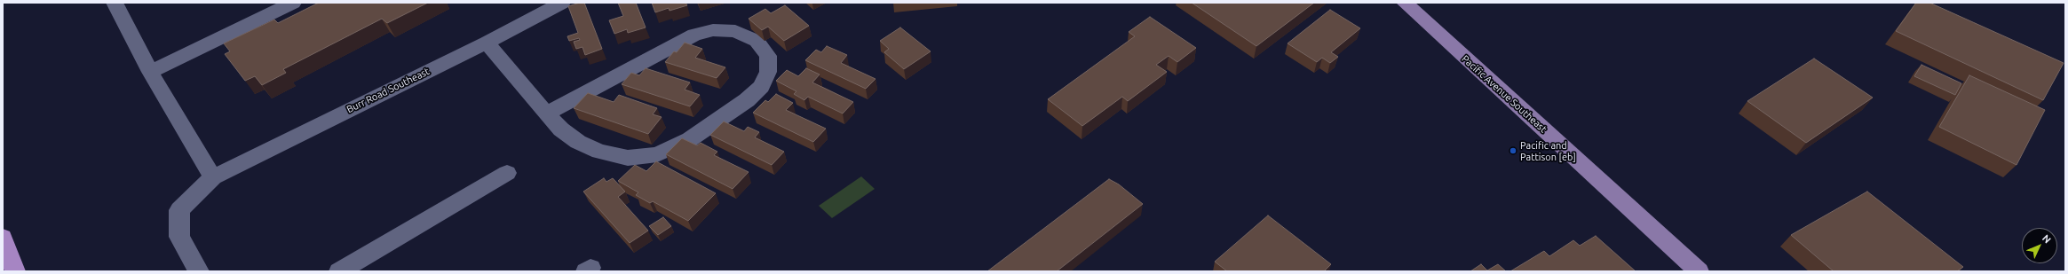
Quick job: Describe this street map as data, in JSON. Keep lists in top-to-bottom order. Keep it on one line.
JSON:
{"streets":{"main road":["Pacific Avenue Southeast"],"street":["Burr Road Southeast"]},"places":["Pacific and Pattison [eb]"],"north":"top right"}
